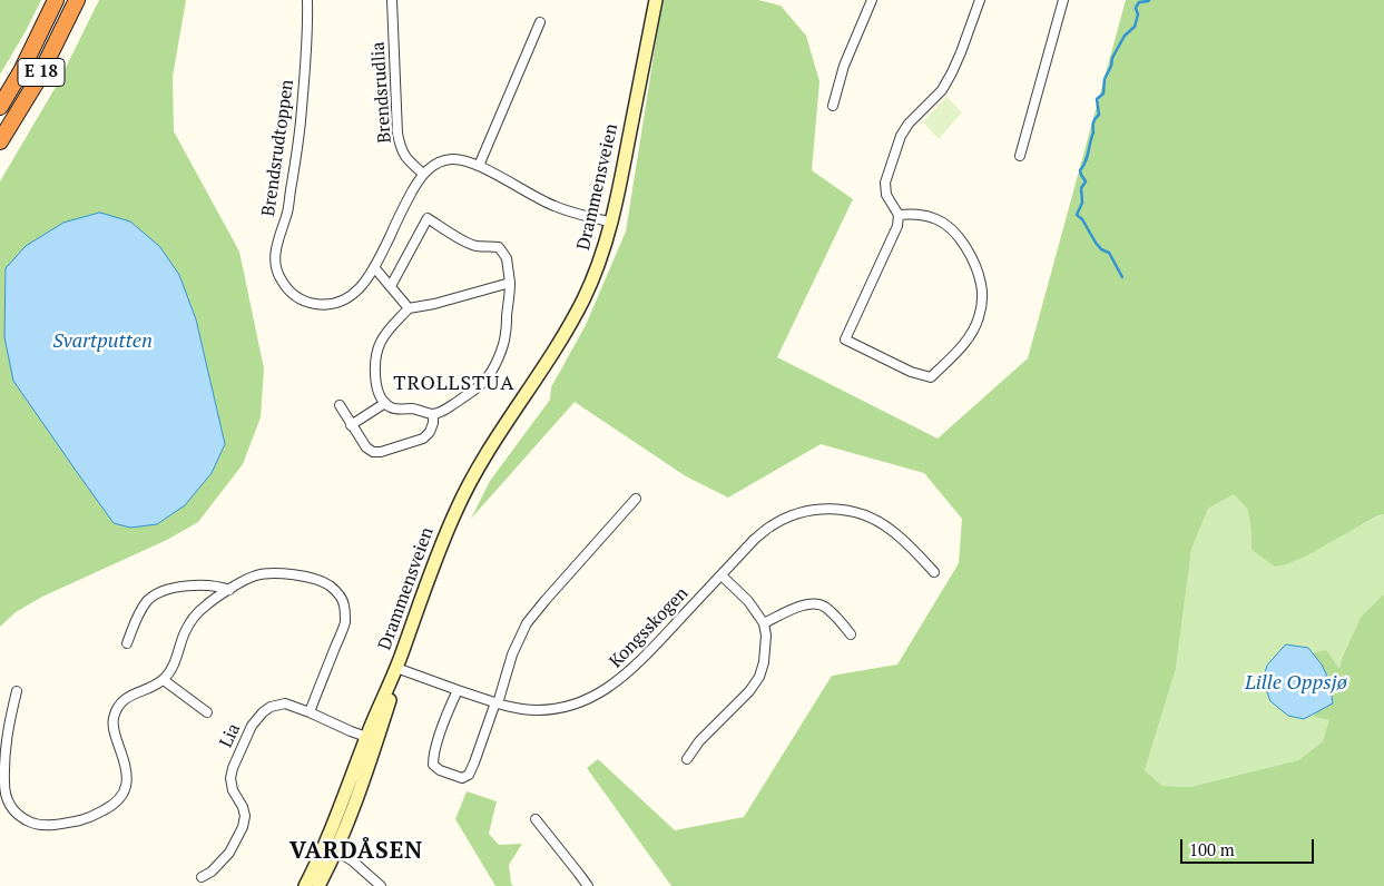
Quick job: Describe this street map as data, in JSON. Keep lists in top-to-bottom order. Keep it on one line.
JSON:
{"streets":{"highway":["E 18"],"main road":["Drammensveien"],"street":["Brendsrudlia","Brendsrudtoppen","Kongsskogen","Lia"]},"crossings":[["Brendsrudlia","Brendsrudtoppen"],["Brendsrudtoppen","Drammensveien"],["Drammensveien","Kongsskogen"],["Drammensveien","Lia"]],"districts":["TROLLSTUA","VARDÅSEN"],"water":["Svartputten","Lille Oppsjø"],"scale_bar":"100 m"}
